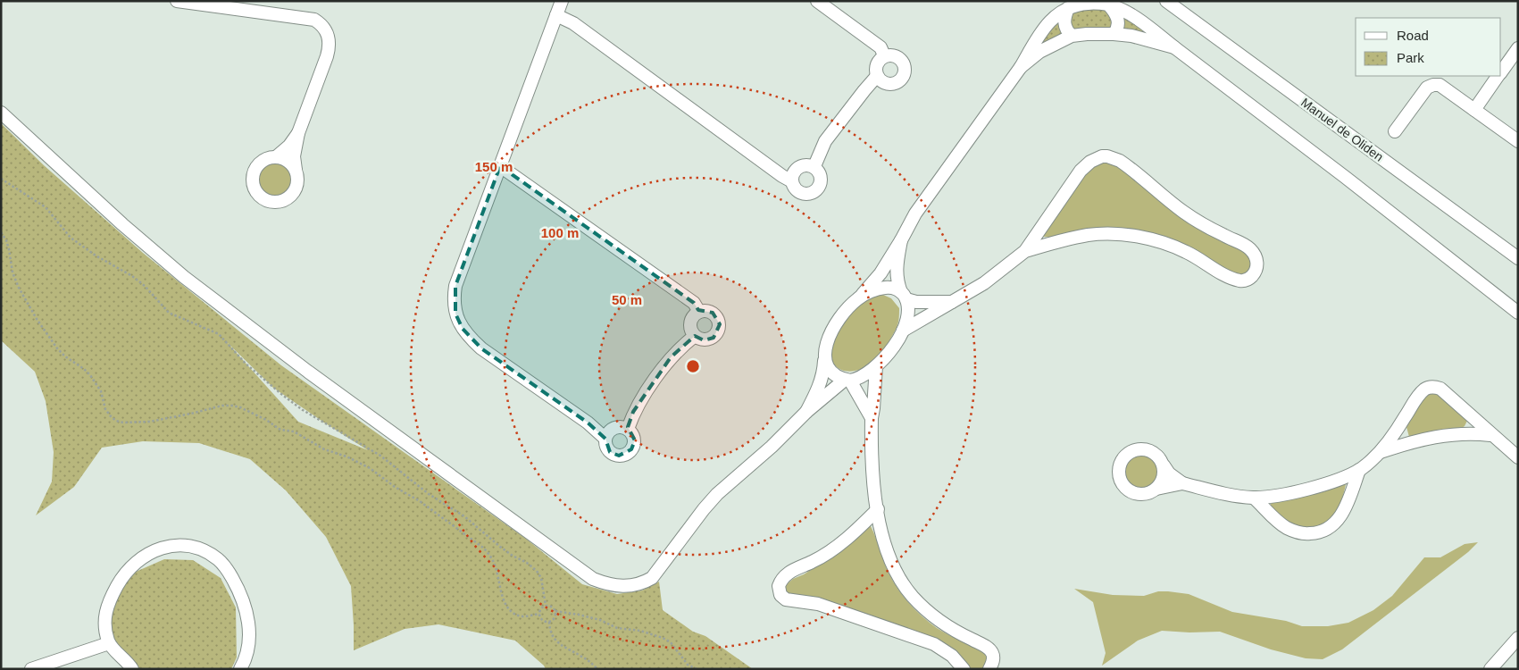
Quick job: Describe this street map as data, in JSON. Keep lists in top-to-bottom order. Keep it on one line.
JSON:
{"streets":{"street":["Manuel de Oliden"]},"legend":["Road","Park"],"rings":["150 m","100 m","50 m"]}
